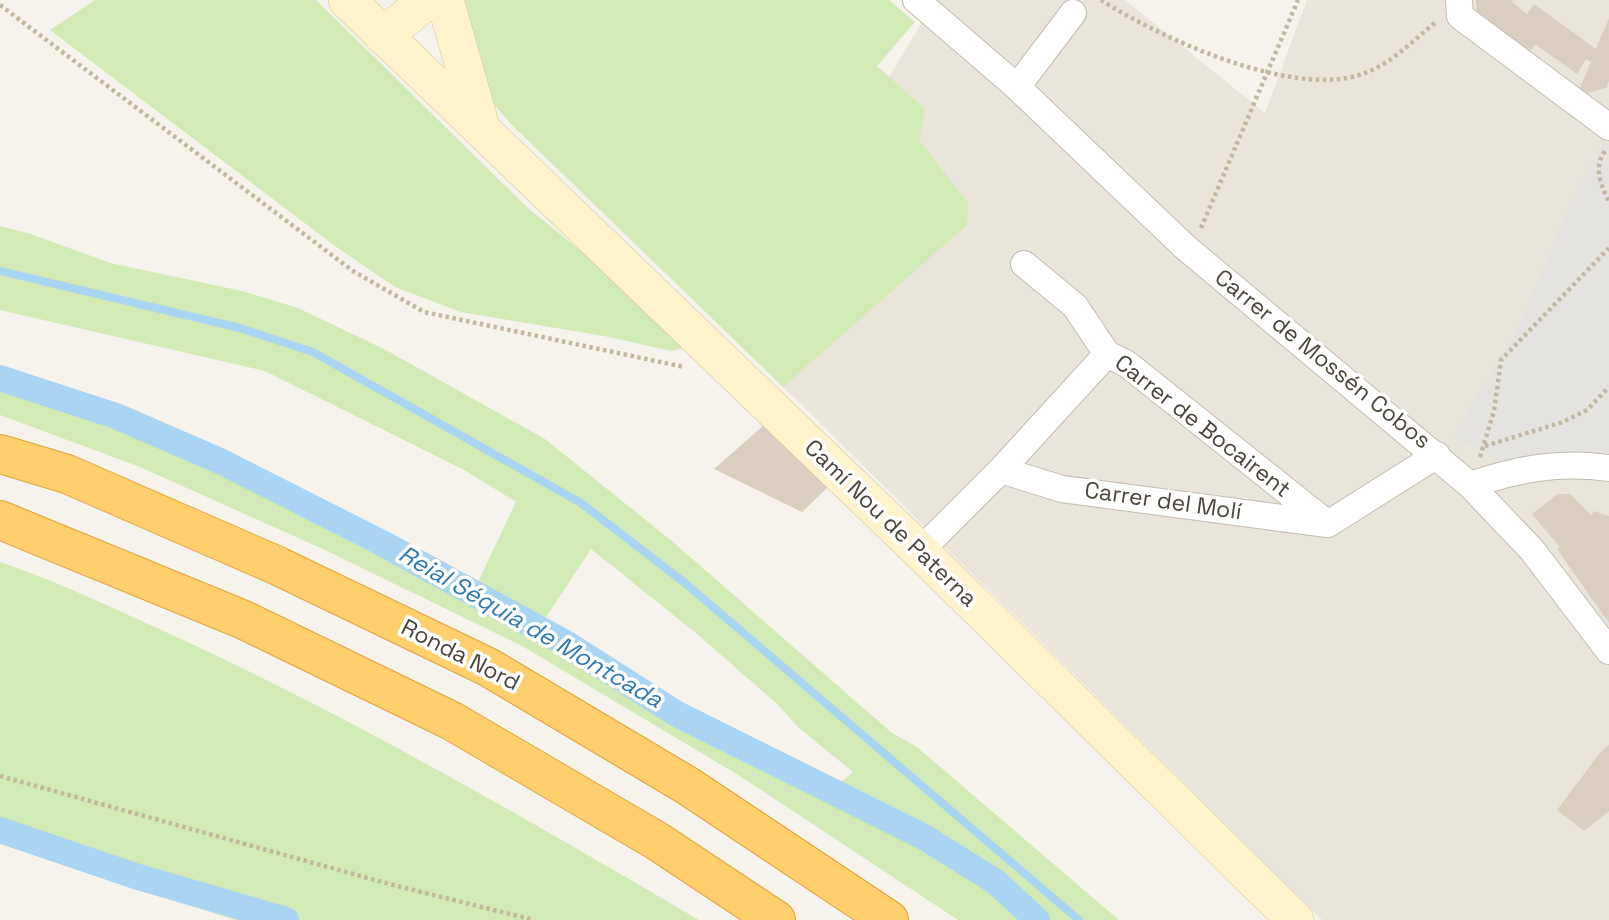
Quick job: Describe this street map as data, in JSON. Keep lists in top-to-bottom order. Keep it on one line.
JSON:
{"streets":{"highway":["Ronda Nord"],"street":["Carrer de Mossén Cobos","Carrer de Bocairent","Carrer del Molí","Camí Nou de Paterna"]},"crossings":[["Carrer de Bocairent","Carrer del Molí"]],"water":["Reial Séquia de Montcada"]}
